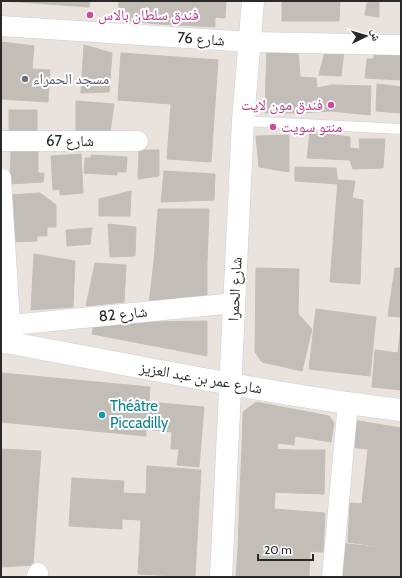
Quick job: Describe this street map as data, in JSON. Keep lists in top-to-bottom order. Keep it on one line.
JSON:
{"streets":{"main road":["شارع الحمرا","شارع عمر بن عبد العزيز"],"street":["شارع 76","شارع 67","شارع 82"]},"crossings":[["شارع 76","شارع الحمرا"],["شارع الحمرا","شارع 82"],["شارع الحمرا","شارع عمر بن عبد العزيز"],["شارع 82","شارع عمر بن عبد العزيز"]],"places":["فندق سلطان بالاس","مسجد الحمراء","فندق مون لايت","منتو سويت","Théâtre Piccadilly"],"scale_bar":"20 m","north":"right"}
